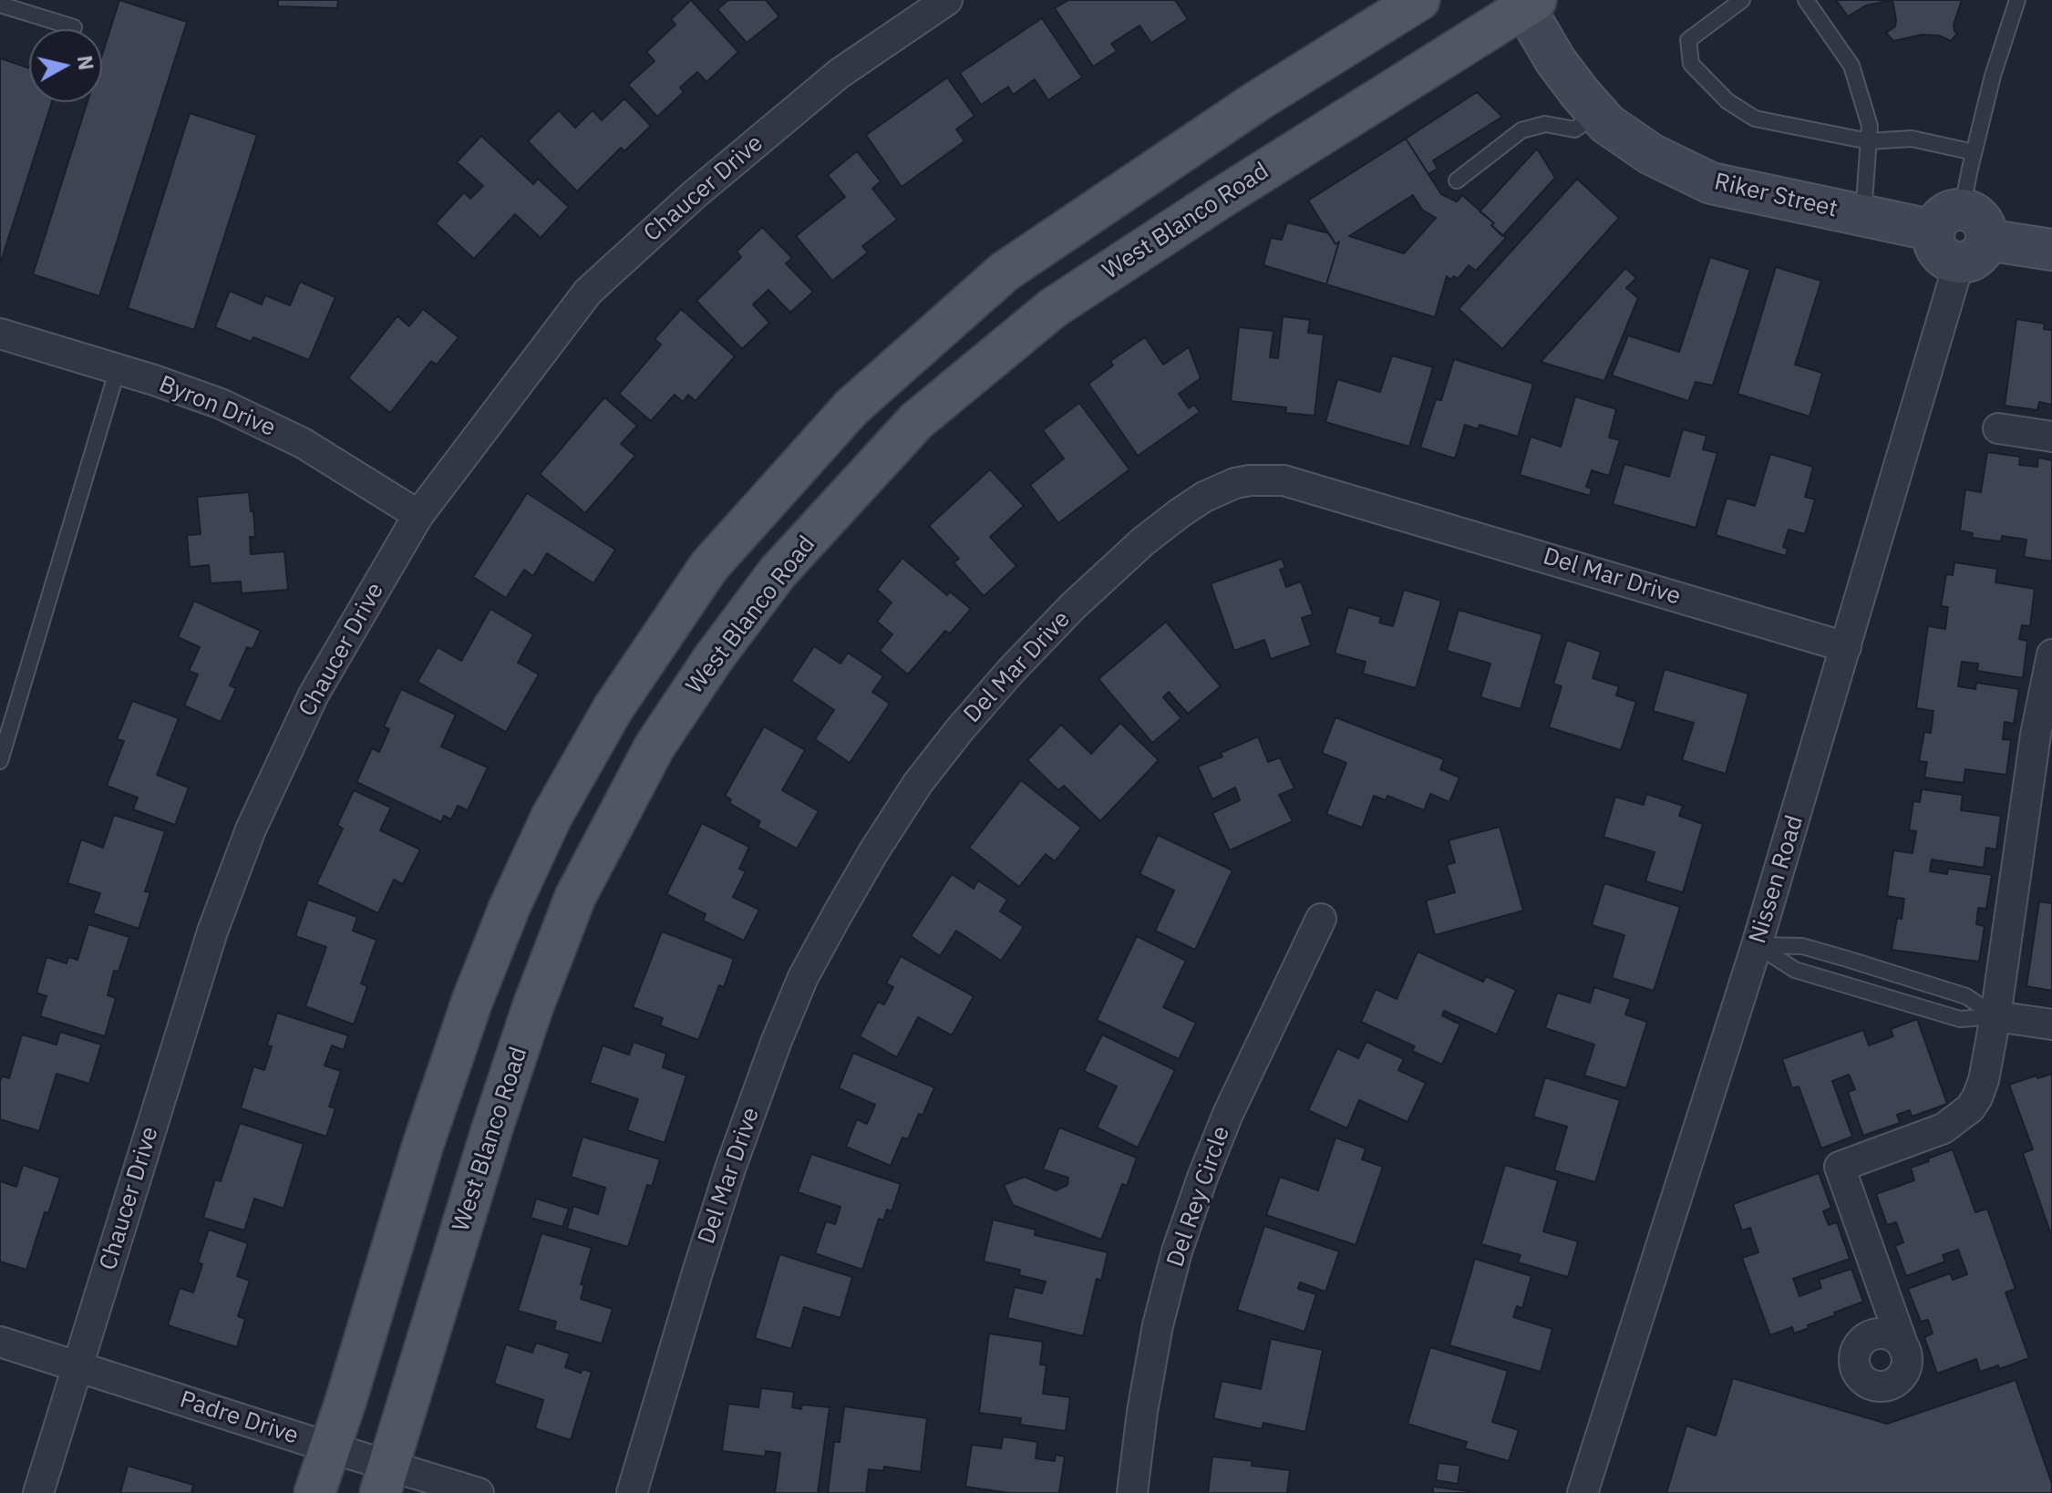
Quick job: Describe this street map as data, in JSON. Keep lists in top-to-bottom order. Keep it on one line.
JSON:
{"streets":{"main road":["West Blanco Road"],"street":["Chaucer Drive","Riker Street","Byron Drive","Del Mar Drive","Nissen Road","Del Rey Circle","Padre Drive"]},"crossings":[["Chaucer Drive","Byron Drive"],["Chaucer Drive","Padre Drive"],["Riker Street","West Blanco Road"],["West Blanco Road","Padre Drive"],["Del Mar Drive","Nissen Road"]],"north":"right"}
